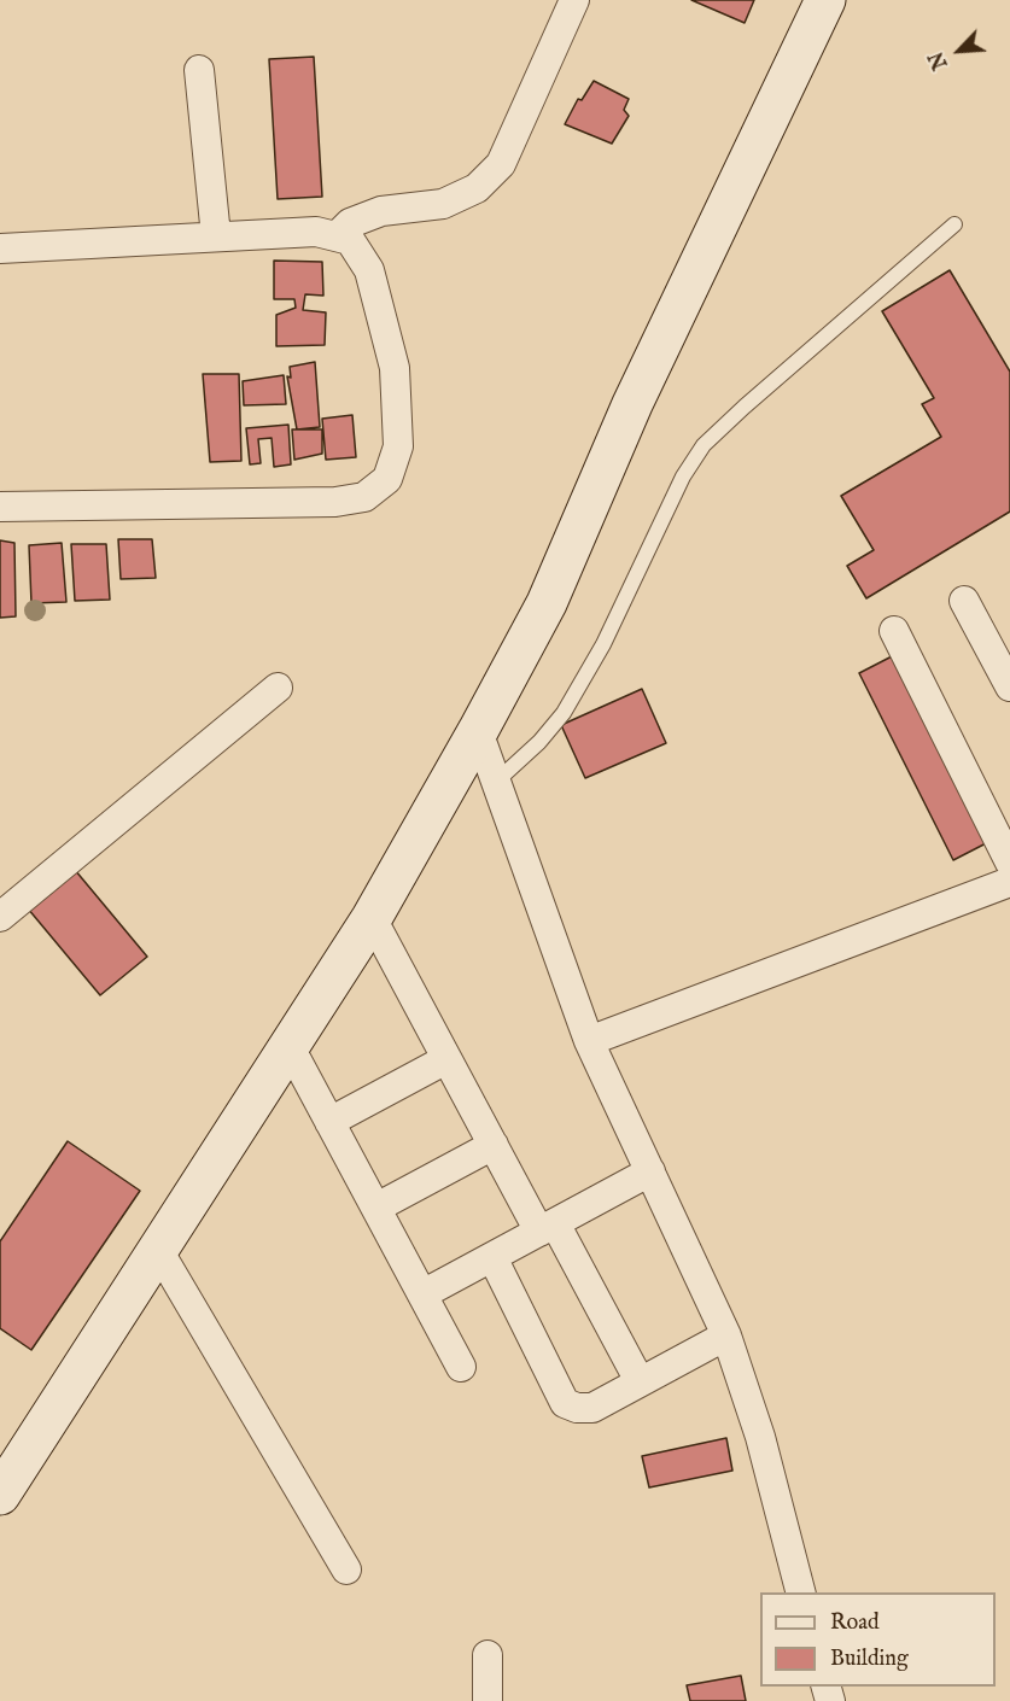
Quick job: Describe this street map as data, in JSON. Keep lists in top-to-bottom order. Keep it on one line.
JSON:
{"legend":["Road","Building"],"north":"bottom left"}
